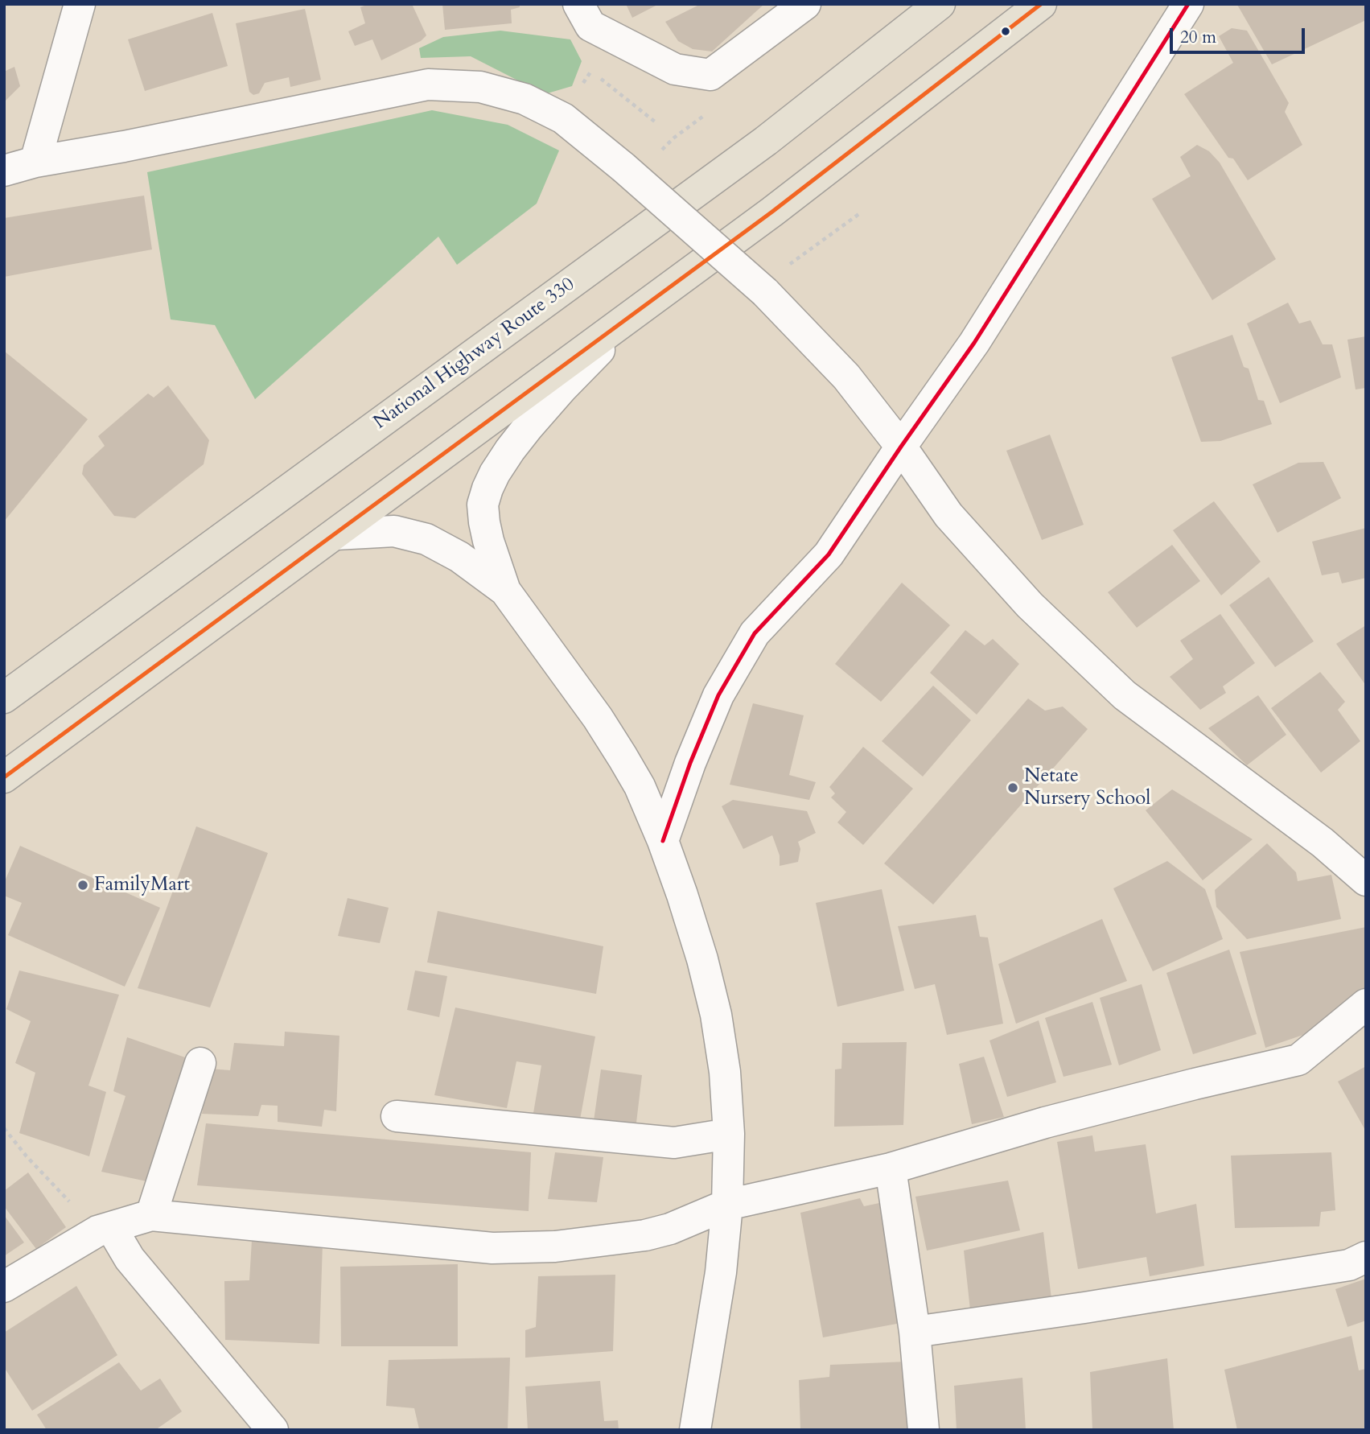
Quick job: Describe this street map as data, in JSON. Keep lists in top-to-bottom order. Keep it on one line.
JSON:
{"streets":{"highway":["National Highway Route 330"]},"places":["Netate Nursery School","FamilyMart"],"scale_bar":"20 m"}
